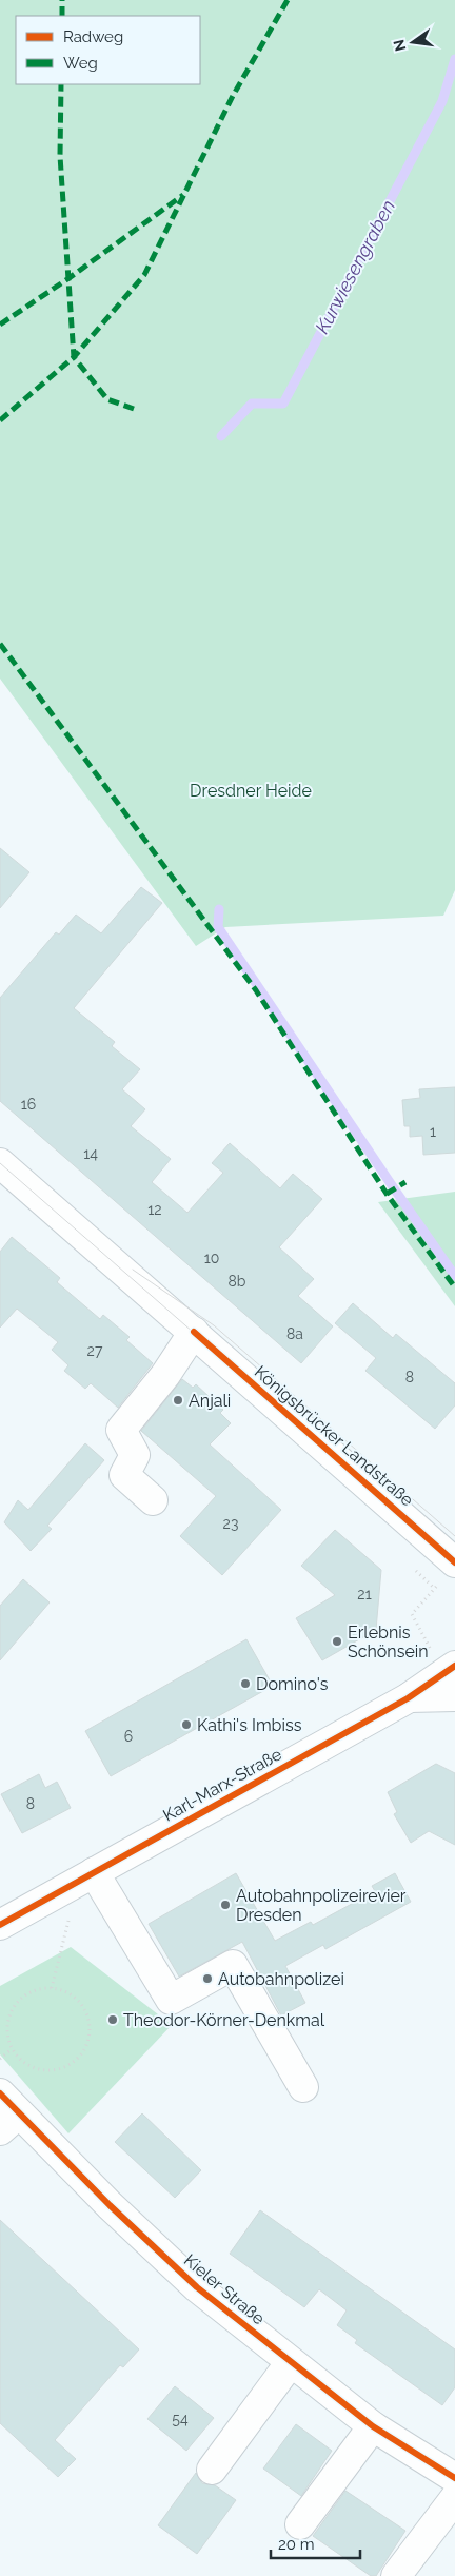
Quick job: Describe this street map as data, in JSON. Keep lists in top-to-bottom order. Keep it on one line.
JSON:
{"streets":{"main road":["Königsbrücker Landstraße","Karl-Marx-Straße","Kieler Straße"]},"water":["Kurwiesengraben"],"parks":["Dresdner Heide"],"places":["Anjali","Erlebnis Schönsein","Domino's","Kathi's Imbiss","Autobahnpolizeirevier Dresden","Autobahnpolizei","Theodor-Körner-Denkmal"],"house_numbers":["16","1","14","12","10","8b","8a","27","8","23","21","6","8","54"],"legend":["Radweg","Weg"],"scale_bar":"20 m","north":"left"}
